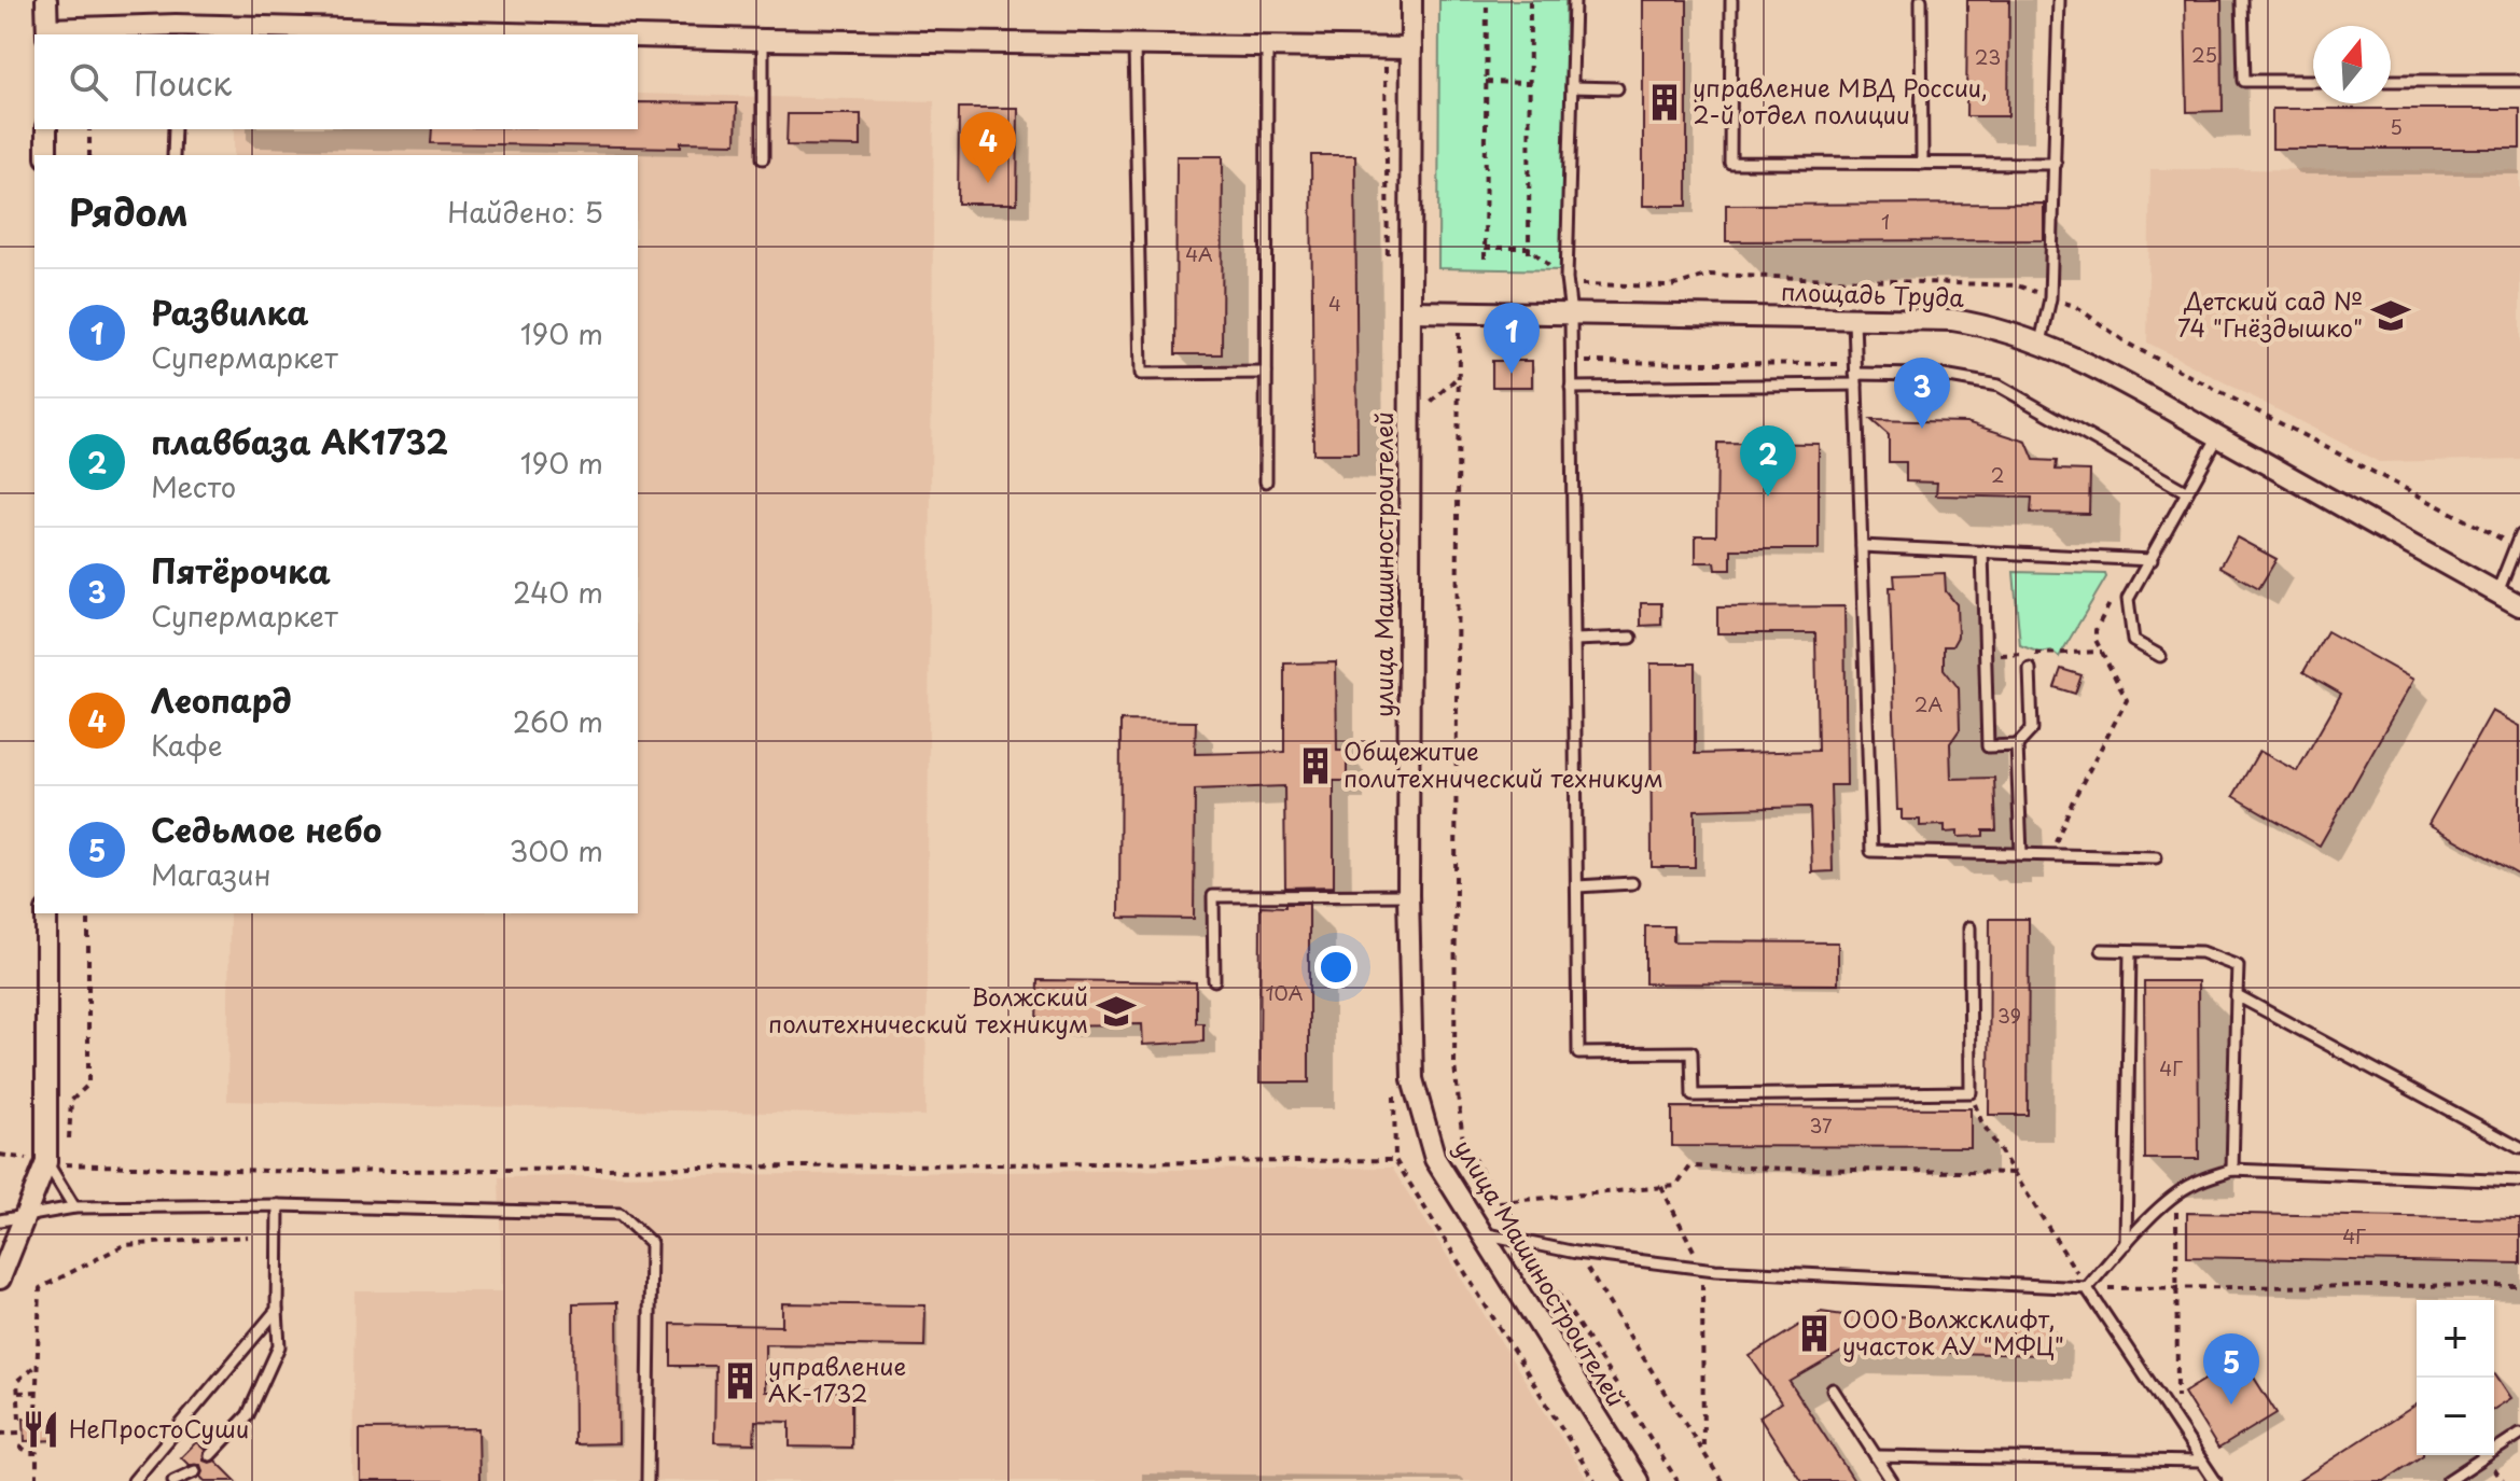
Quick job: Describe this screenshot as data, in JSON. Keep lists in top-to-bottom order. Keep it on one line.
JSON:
{"streets":{"street":["площадь Труда","улица Машиностроителей"]},"crossings":[["площадь Труда","улица Машиностроителей"]],"places":{"building":["управление МВД России, 2-й отдел полиции","Общежитие политехнический техникум","ООО Волжсклифт, участок АУ \"МФЦ\"","управление AK-1732"],"school or university":["Детский сад № 74 \"Гнёздышко\"","Волжский политехнический техникум"],"restaurant":["НеПростоСуши"]},"house_numbers":["25","23","5","1","4А","4","2","2А","10А","39","4Г","37","4Г"],"north":"top","page":{"search":"Поиск","pins":["4","1","3","2","5"],"heading":["Рядом","Найдено: 5"],"list":[{"mark":"1","name":"Развилка","note":"Супермаркет","value":"190 m"},{"mark":"2","name":"плавбаза АК1732","note":"Место","value":"190 m"},{"mark":"3","name":"Пятёрочка","note":"Супермаркет","value":"240 m"},{"mark":"4","name":"Леопард","note":"Кафе","value":"260 m"},{"mark":"5","name":"Седьмое небо","note":"Магазин","value":"300 m"}],"map_buttons":["+","−"]}}
